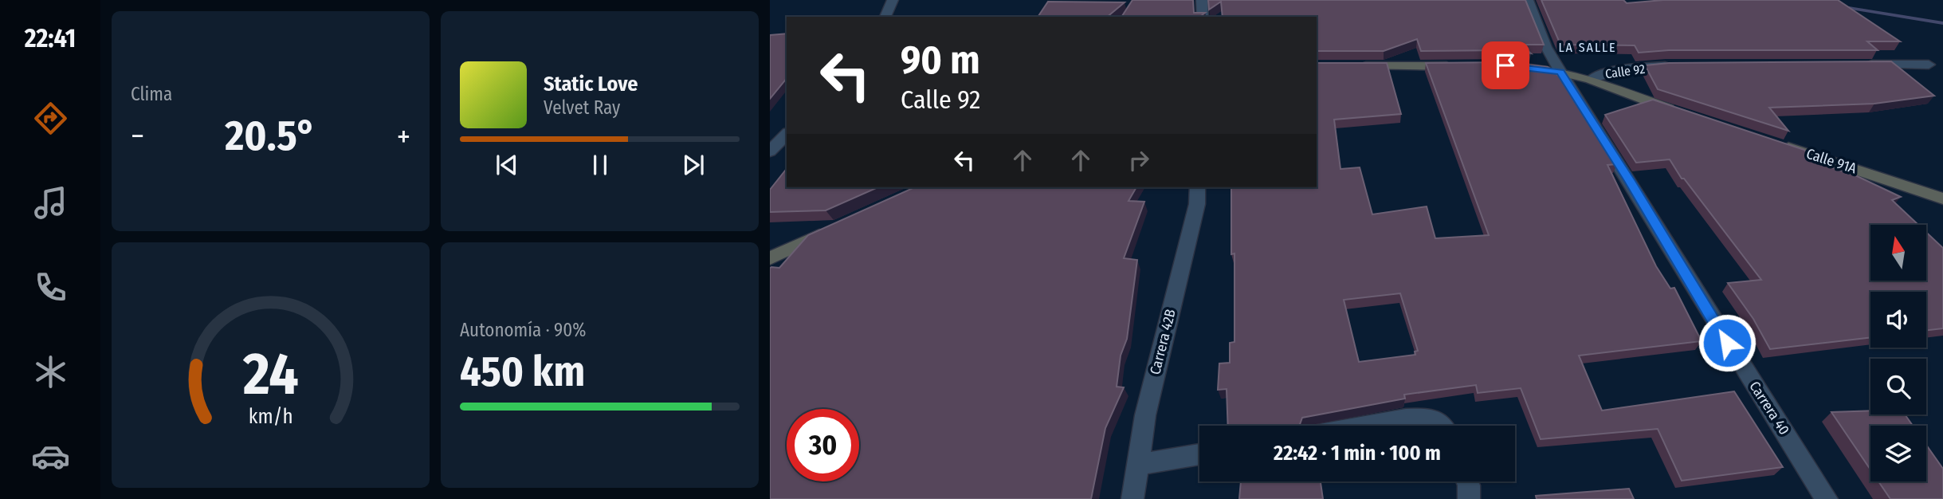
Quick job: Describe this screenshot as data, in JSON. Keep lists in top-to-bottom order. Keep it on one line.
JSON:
{"streets":{"street":["Calle 92","Calle 91A","Carrera 42B","Carrera 40"]},"districts":["LA SALLE"],"north":"top","page":{"tabs":"22:41","tile":["Clima",["Autonomía · 90%","450 km"]],"turn":["90 m","Calle 92"],"song":["Static Love","Velvet Ray"],"heat":["−","20.5°","+"],"limit":"30","trip":"22:42 · 1 min · 100 m","gauge":["24","km/h"]}}
